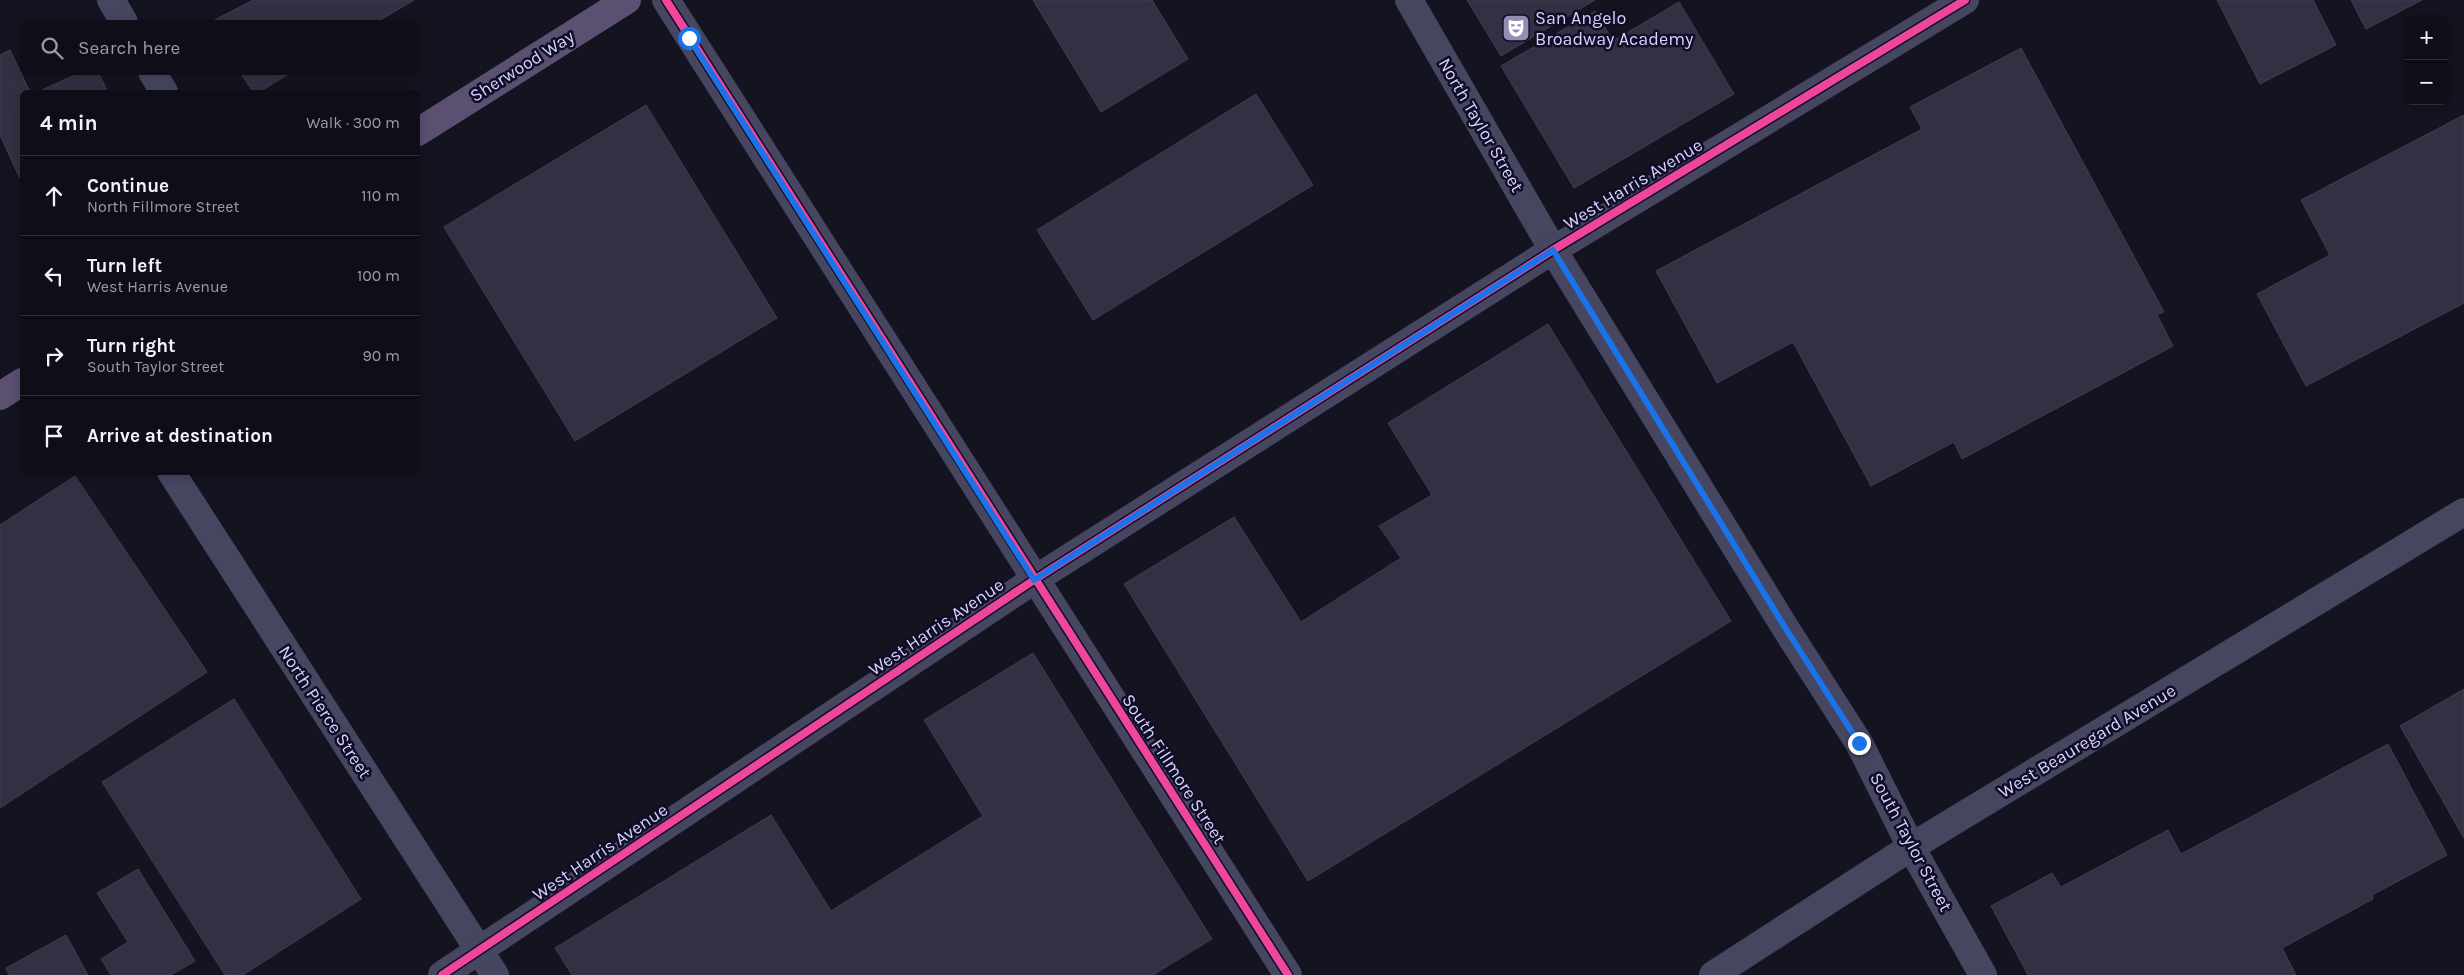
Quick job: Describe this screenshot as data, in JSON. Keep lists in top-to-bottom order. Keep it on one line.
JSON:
{"streets":{"main road":["Sherwood Way"],"street":["North Taylor Street","West Harris Avenue","North Pierce Street","West Beauregard Avenue","South Fillmore Street","South Taylor Street"]},"crossings":[["North Taylor Street","West Harris Avenue"],["North Taylor Street","South Taylor Street"],["West Harris Avenue","North Pierce Street"],["West Harris Avenue","South Fillmore Street"],["West Harris Avenue","South Taylor Street"],["West Beauregard Avenue","South Taylor Street"]],"places":{"theatre":["San Angelo Broadway Academy"]},"page":{"map_buttons":["+","−"],"search":"Search here","heading":["4 min","Walk · 300 m"],"list":[["Continue","North Fillmore Street","110 m"],["Turn left","West Harris Avenue","100 m"],["Turn right","South Taylor Street","90 m"],"Arrive at destination"]}}
